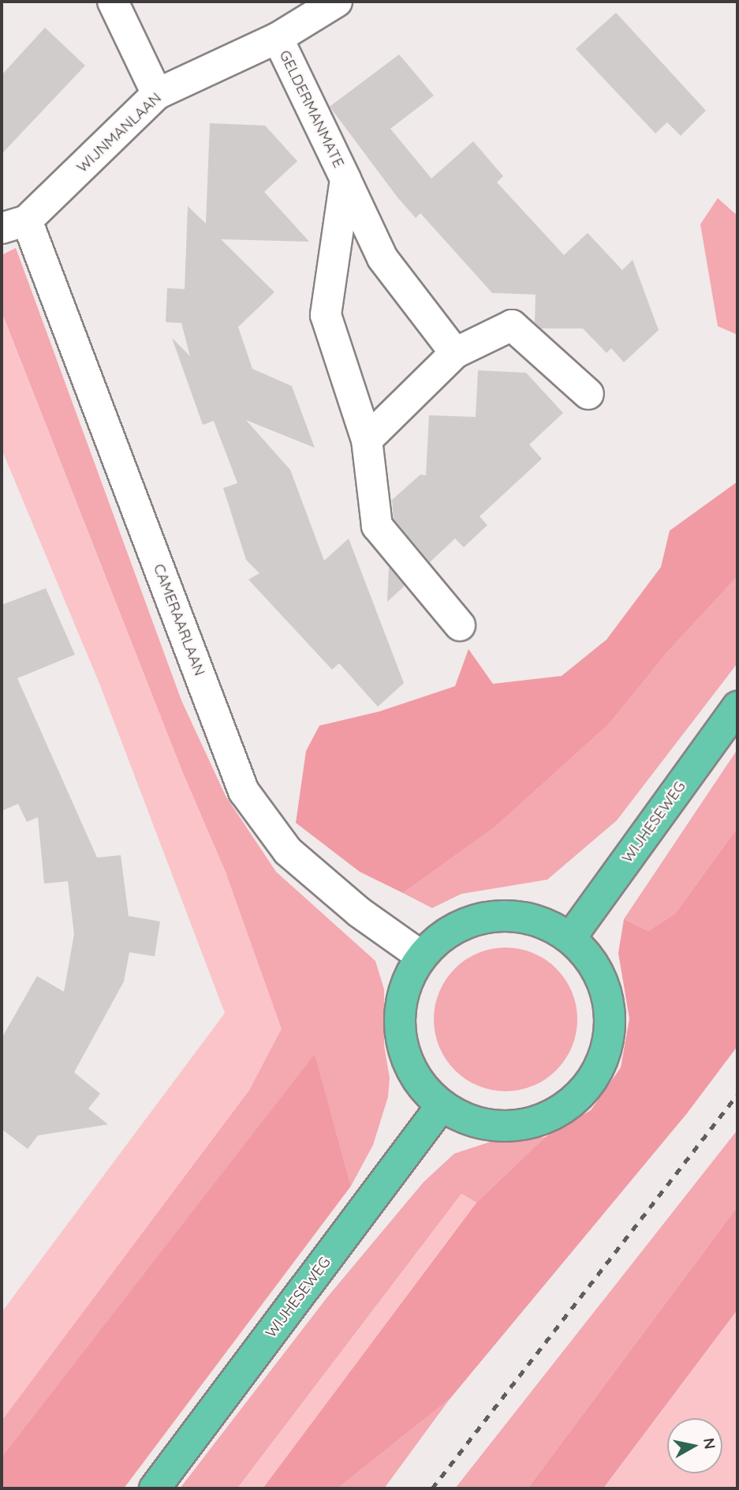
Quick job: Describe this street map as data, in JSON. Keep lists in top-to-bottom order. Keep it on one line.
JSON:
{"streets":{"main road":["WIJHESEWEG"],"street":["GELDERMANMATE","WIJNMANLAAN","CAMERAARLAAN"]},"crossings":[["GELDERMANMATE","WIJNMANLAAN"],["WIJNMANLAAN","CAMERAARLAAN"]],"north":"right"}
